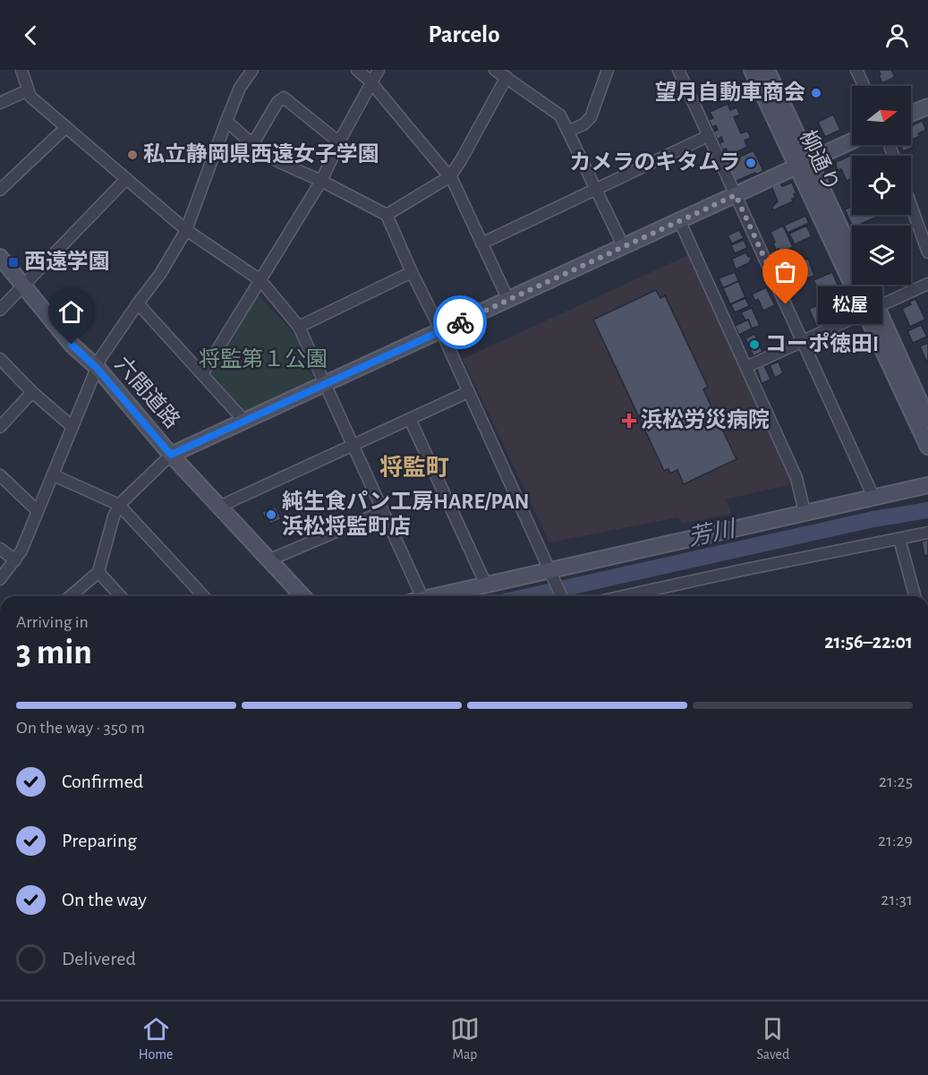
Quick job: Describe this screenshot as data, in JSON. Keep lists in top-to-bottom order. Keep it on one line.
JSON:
{"streets":{"street":["柳通り","六間道路"]},"districts":["将監町"],"water":["芳川"],"parks":["将監第１公園"],"places":{"other":["望月自動車商会","私立静岡県西遠女子学園","カメラのキタムラ","松屋","コーポ徳田I","純生食パン工房HARE/PAN 浜松将監町店"],"transit":["西遠学園"],"health":["浜松労災病院"]},"north":"right","page":{"header":"Parcelo","bubble":"松屋","heading":["3 min","Arriving in","21:56–22:01"],"bar":"On the way · 350 m","list":[["Confirmed","21:25"],["Preparing","21:29"],["On the way","21:31"],"Delivered"],"tabs":["Home","Map","Saved"]}}
